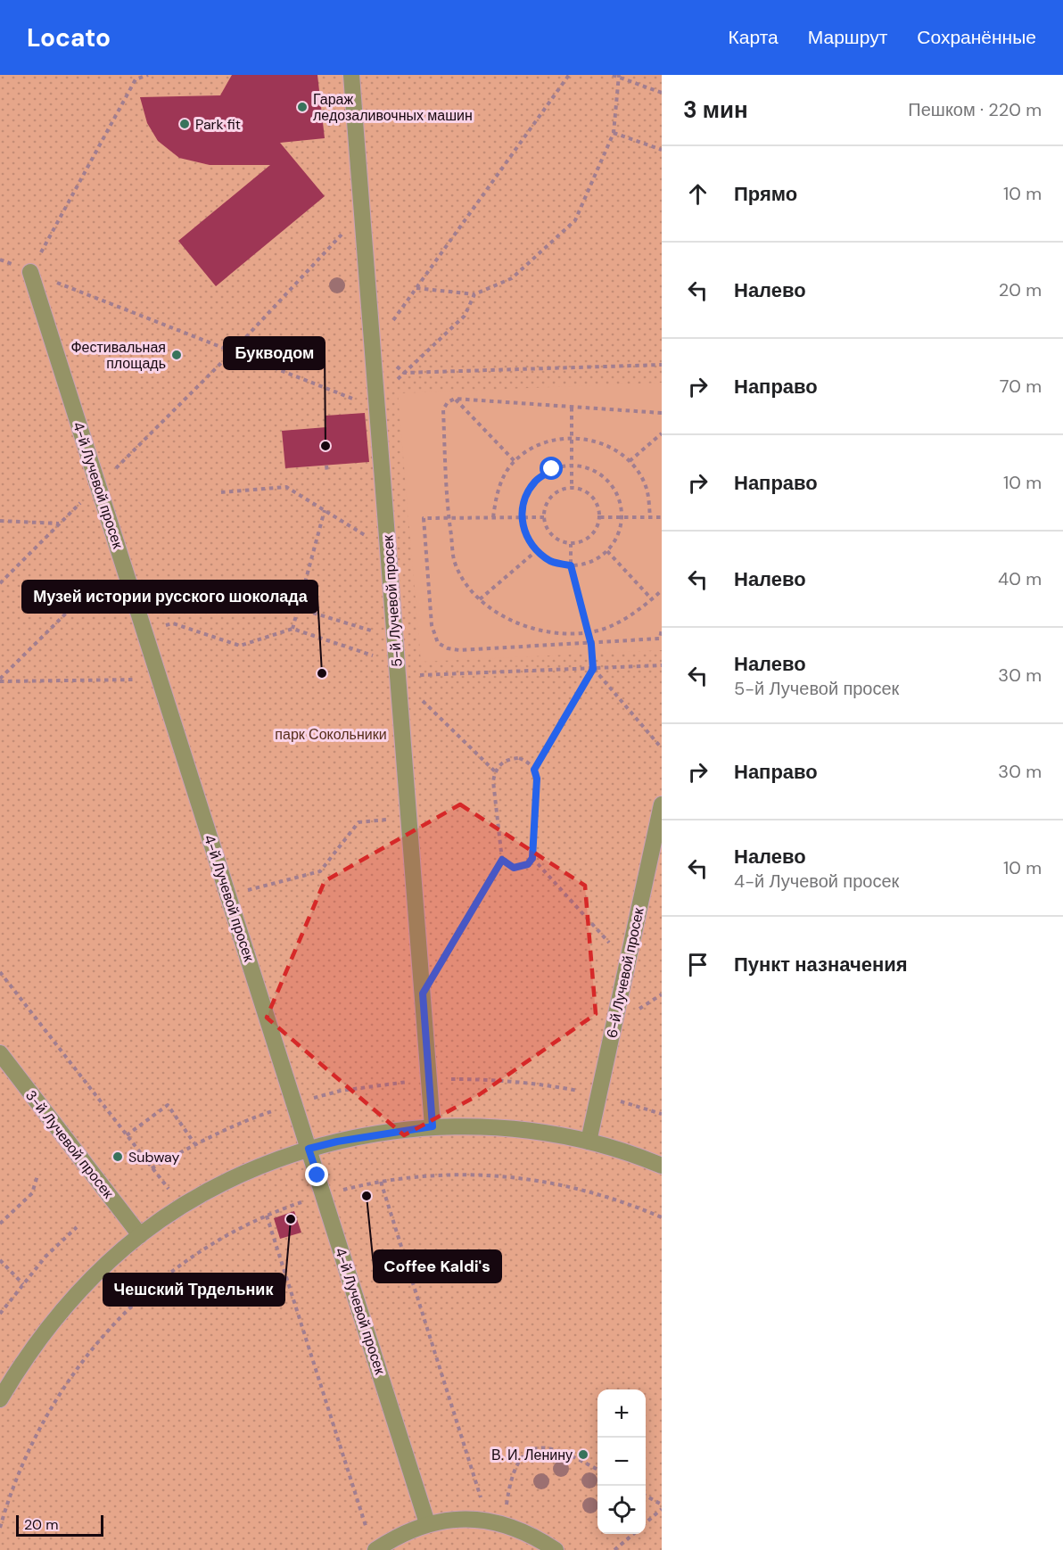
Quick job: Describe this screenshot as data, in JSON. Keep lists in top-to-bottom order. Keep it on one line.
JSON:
{"streets":{"street":["4-й Лучевой просек","5-й Лучевой просек","6-й Лучевой просек","3-й Лучевой просек"]},"parks":["парк Сокольники"],"places":["Гараж ледозаливочных машин","Park fit","Фестивальная площадь","Букводом","Музей истории русского шоколада","Subway","Coffee Kaldi's","Чешский Трдельник","В. И. Ленину"],"scale_bar":"20 m","page":{"header":"Locato","nav":["Карта","Маршрут","Сохранённые"],"heading":["3 мин","Пешком · 220 m"],"list":[["Прямо","10 m"],["Налево","20 m"],["Направо","70 m"],["Направо","10 m"],["Налево","40 m"],["Налево","5-й Лучевой просек","30 m"],["Направо","30 m"],["Налево","4-й Лучевой просек","10 m"],"Пункт назначения"],"map_buttons":["+","−"],"scale":"20 m"}}
